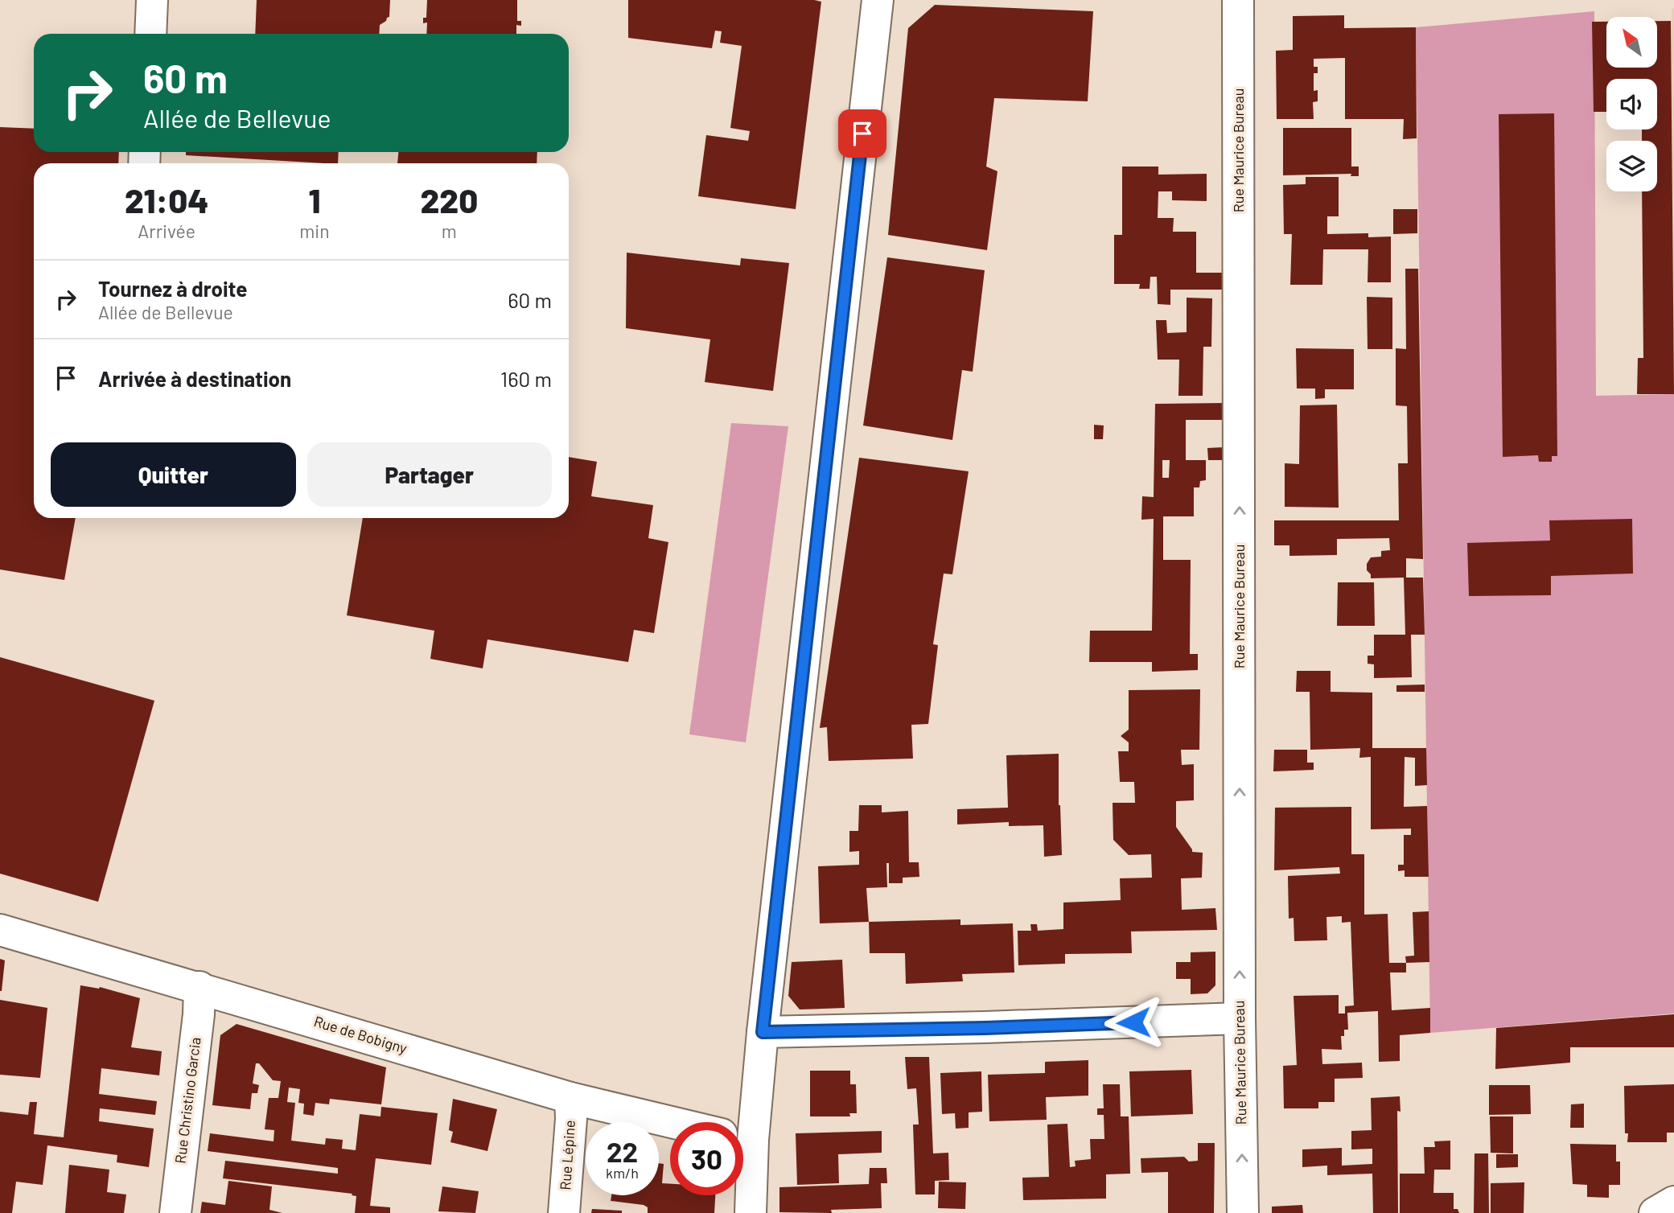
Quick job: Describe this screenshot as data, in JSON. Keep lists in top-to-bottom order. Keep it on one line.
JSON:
{"streets":{"street":["Rue Maurice Bureau","Rue de Bobigny","Rue Christino Garcia","Rue Lépine"]},"crossings":[["Rue de Bobigny","Rue Christino Garcia"],["Rue de Bobigny","Rue Lépine"]],"one_way":["Rue Maurice Bureau"],"north":"top left","page":{"turn":["60 m","Allée de Bellevue"],"eta":["21:04","Arrivée","1","min","220","m"],"list":[{"name":"Tournez à droite","note":"Allée de Bellevue","value":"60 m"},{"name":"Arrivée à destination","value":"160 m"}],"buttons":["Quitter","Partager"],"speed":"22 km/h","limit":"30"}}
